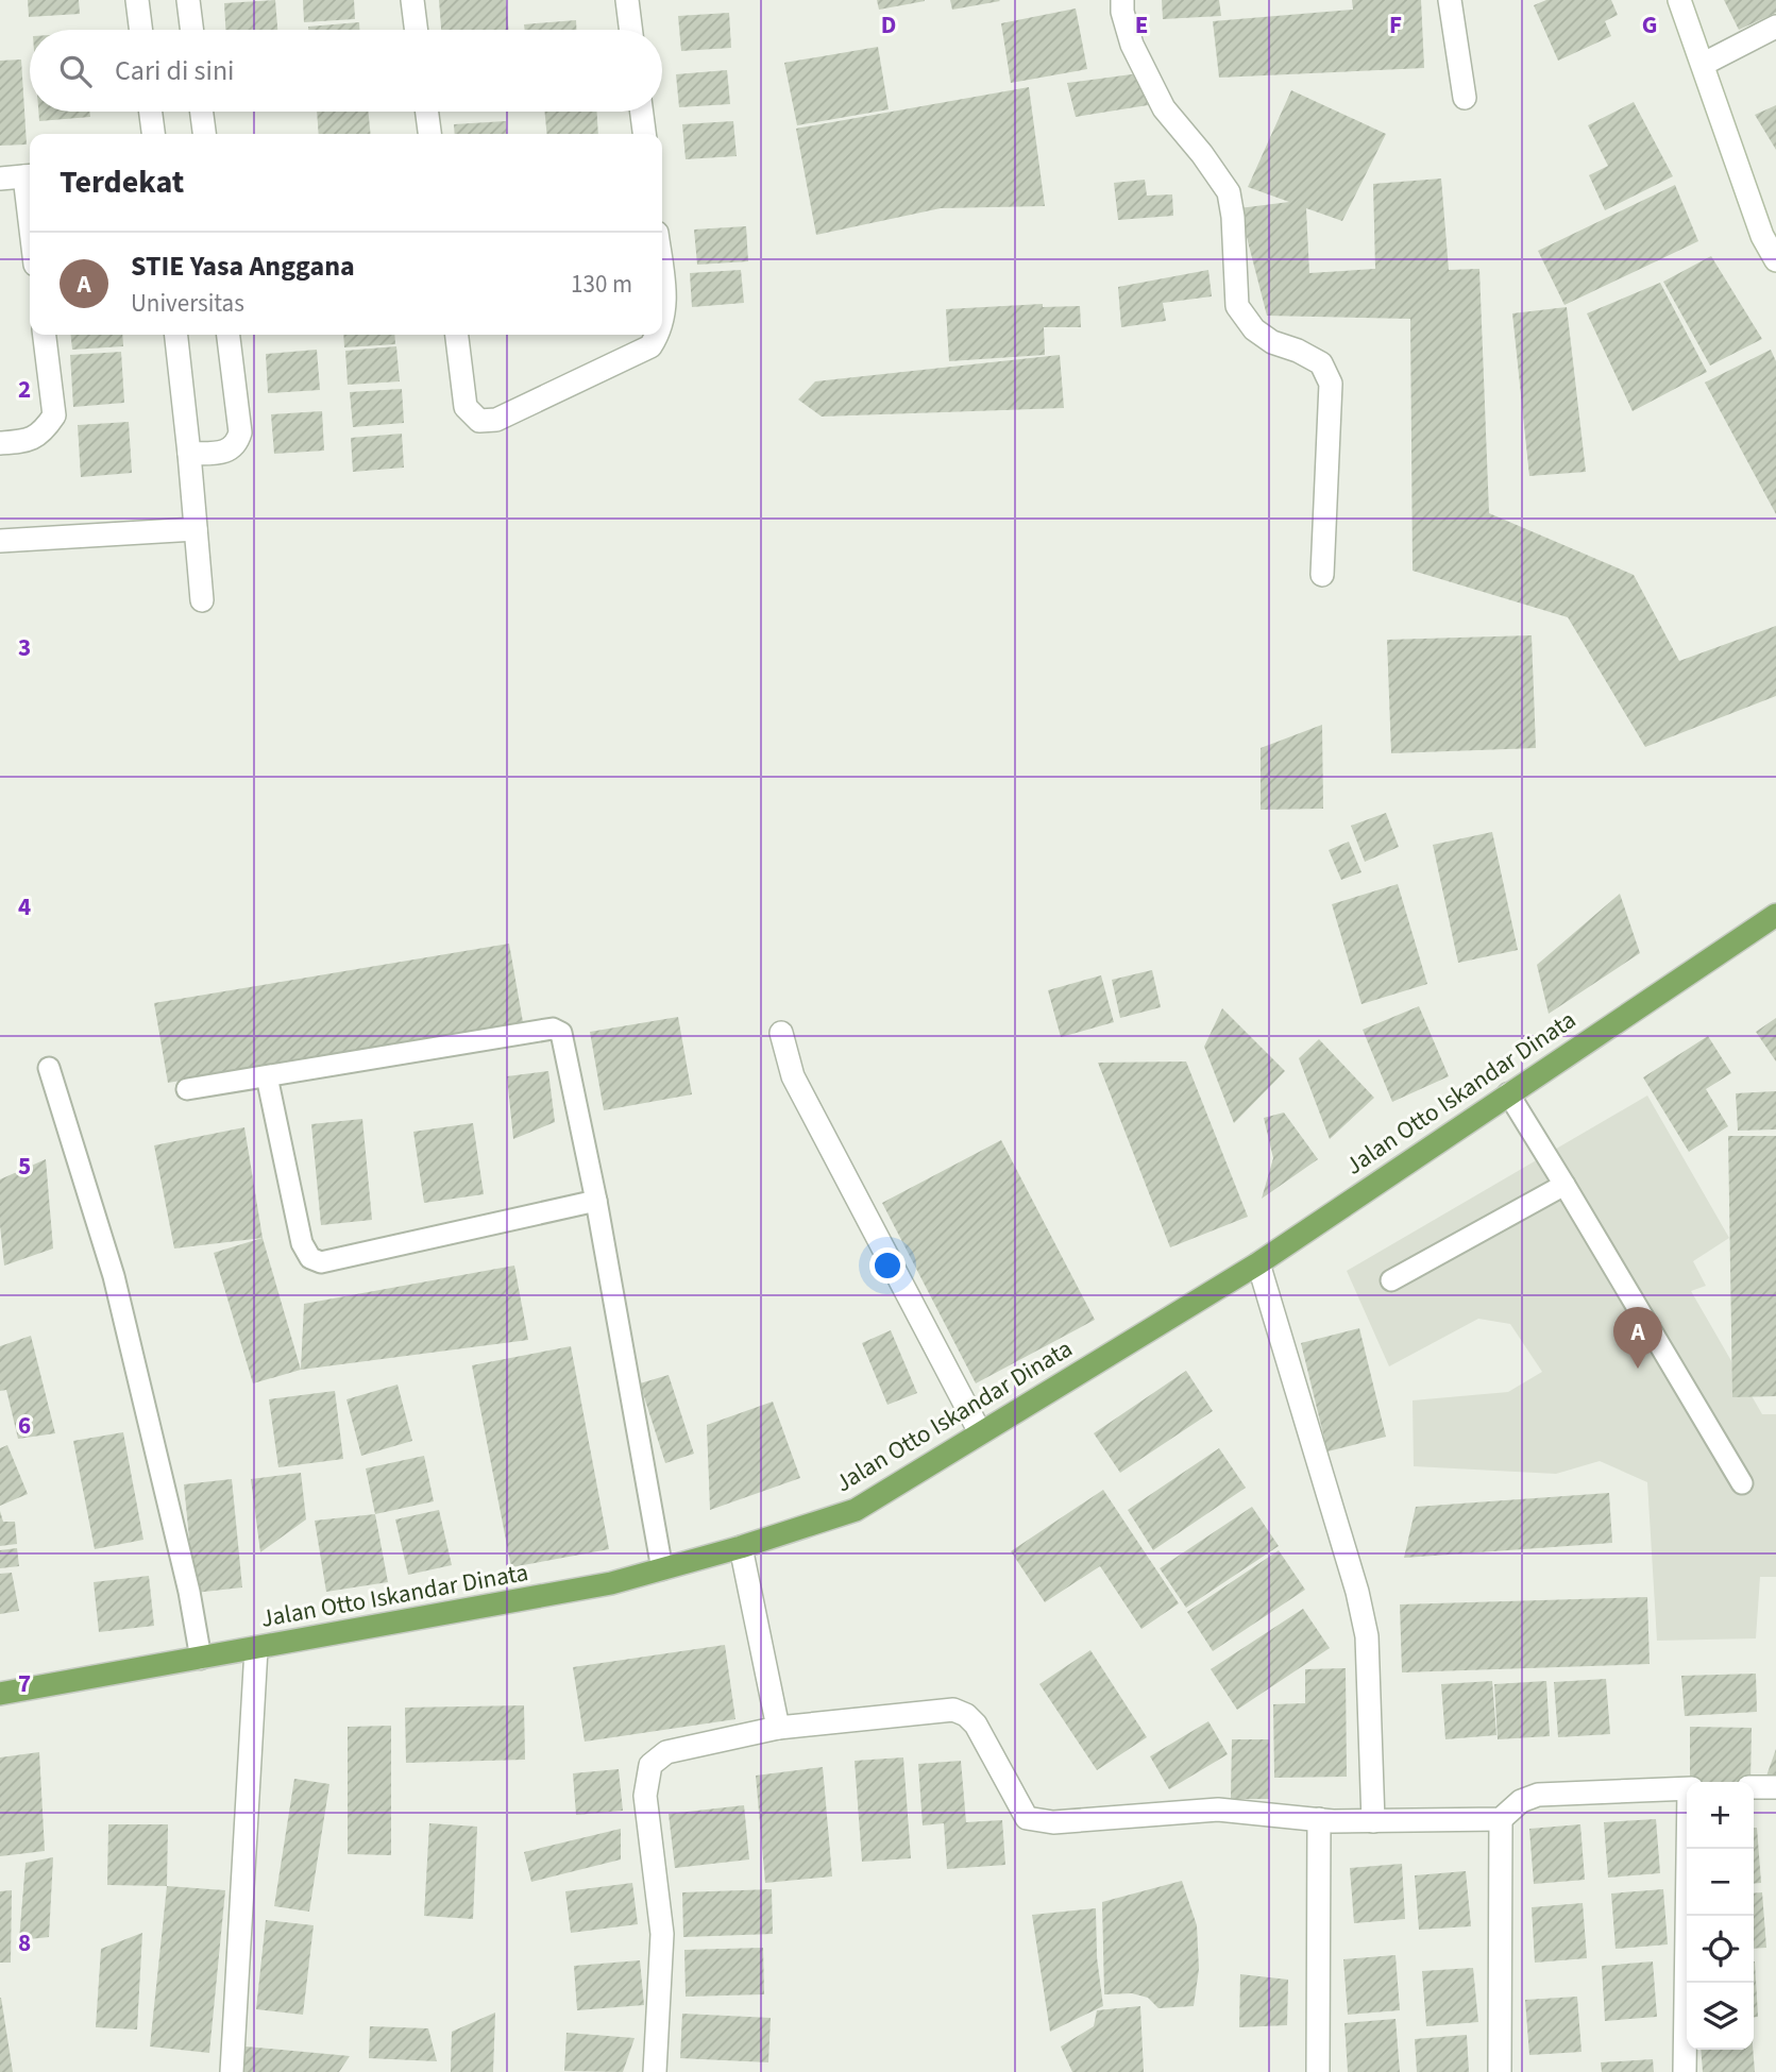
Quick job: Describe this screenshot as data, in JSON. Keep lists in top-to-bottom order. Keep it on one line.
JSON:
{"streets":{"main road":["Jalan Otto Iskandar Dinata"]},"page":{"search":"Cari di sini","heading":"Terdekat","list":[{"mark":"A","name":"STIE Yasa Anggana","note":"Universitas","value":"130 m"}],"pins":"A","map_buttons":["+","−"]},"grid":{"columns":["D","E","F","G"],"rows":["2","3","4","5","6","7","8"]}}
